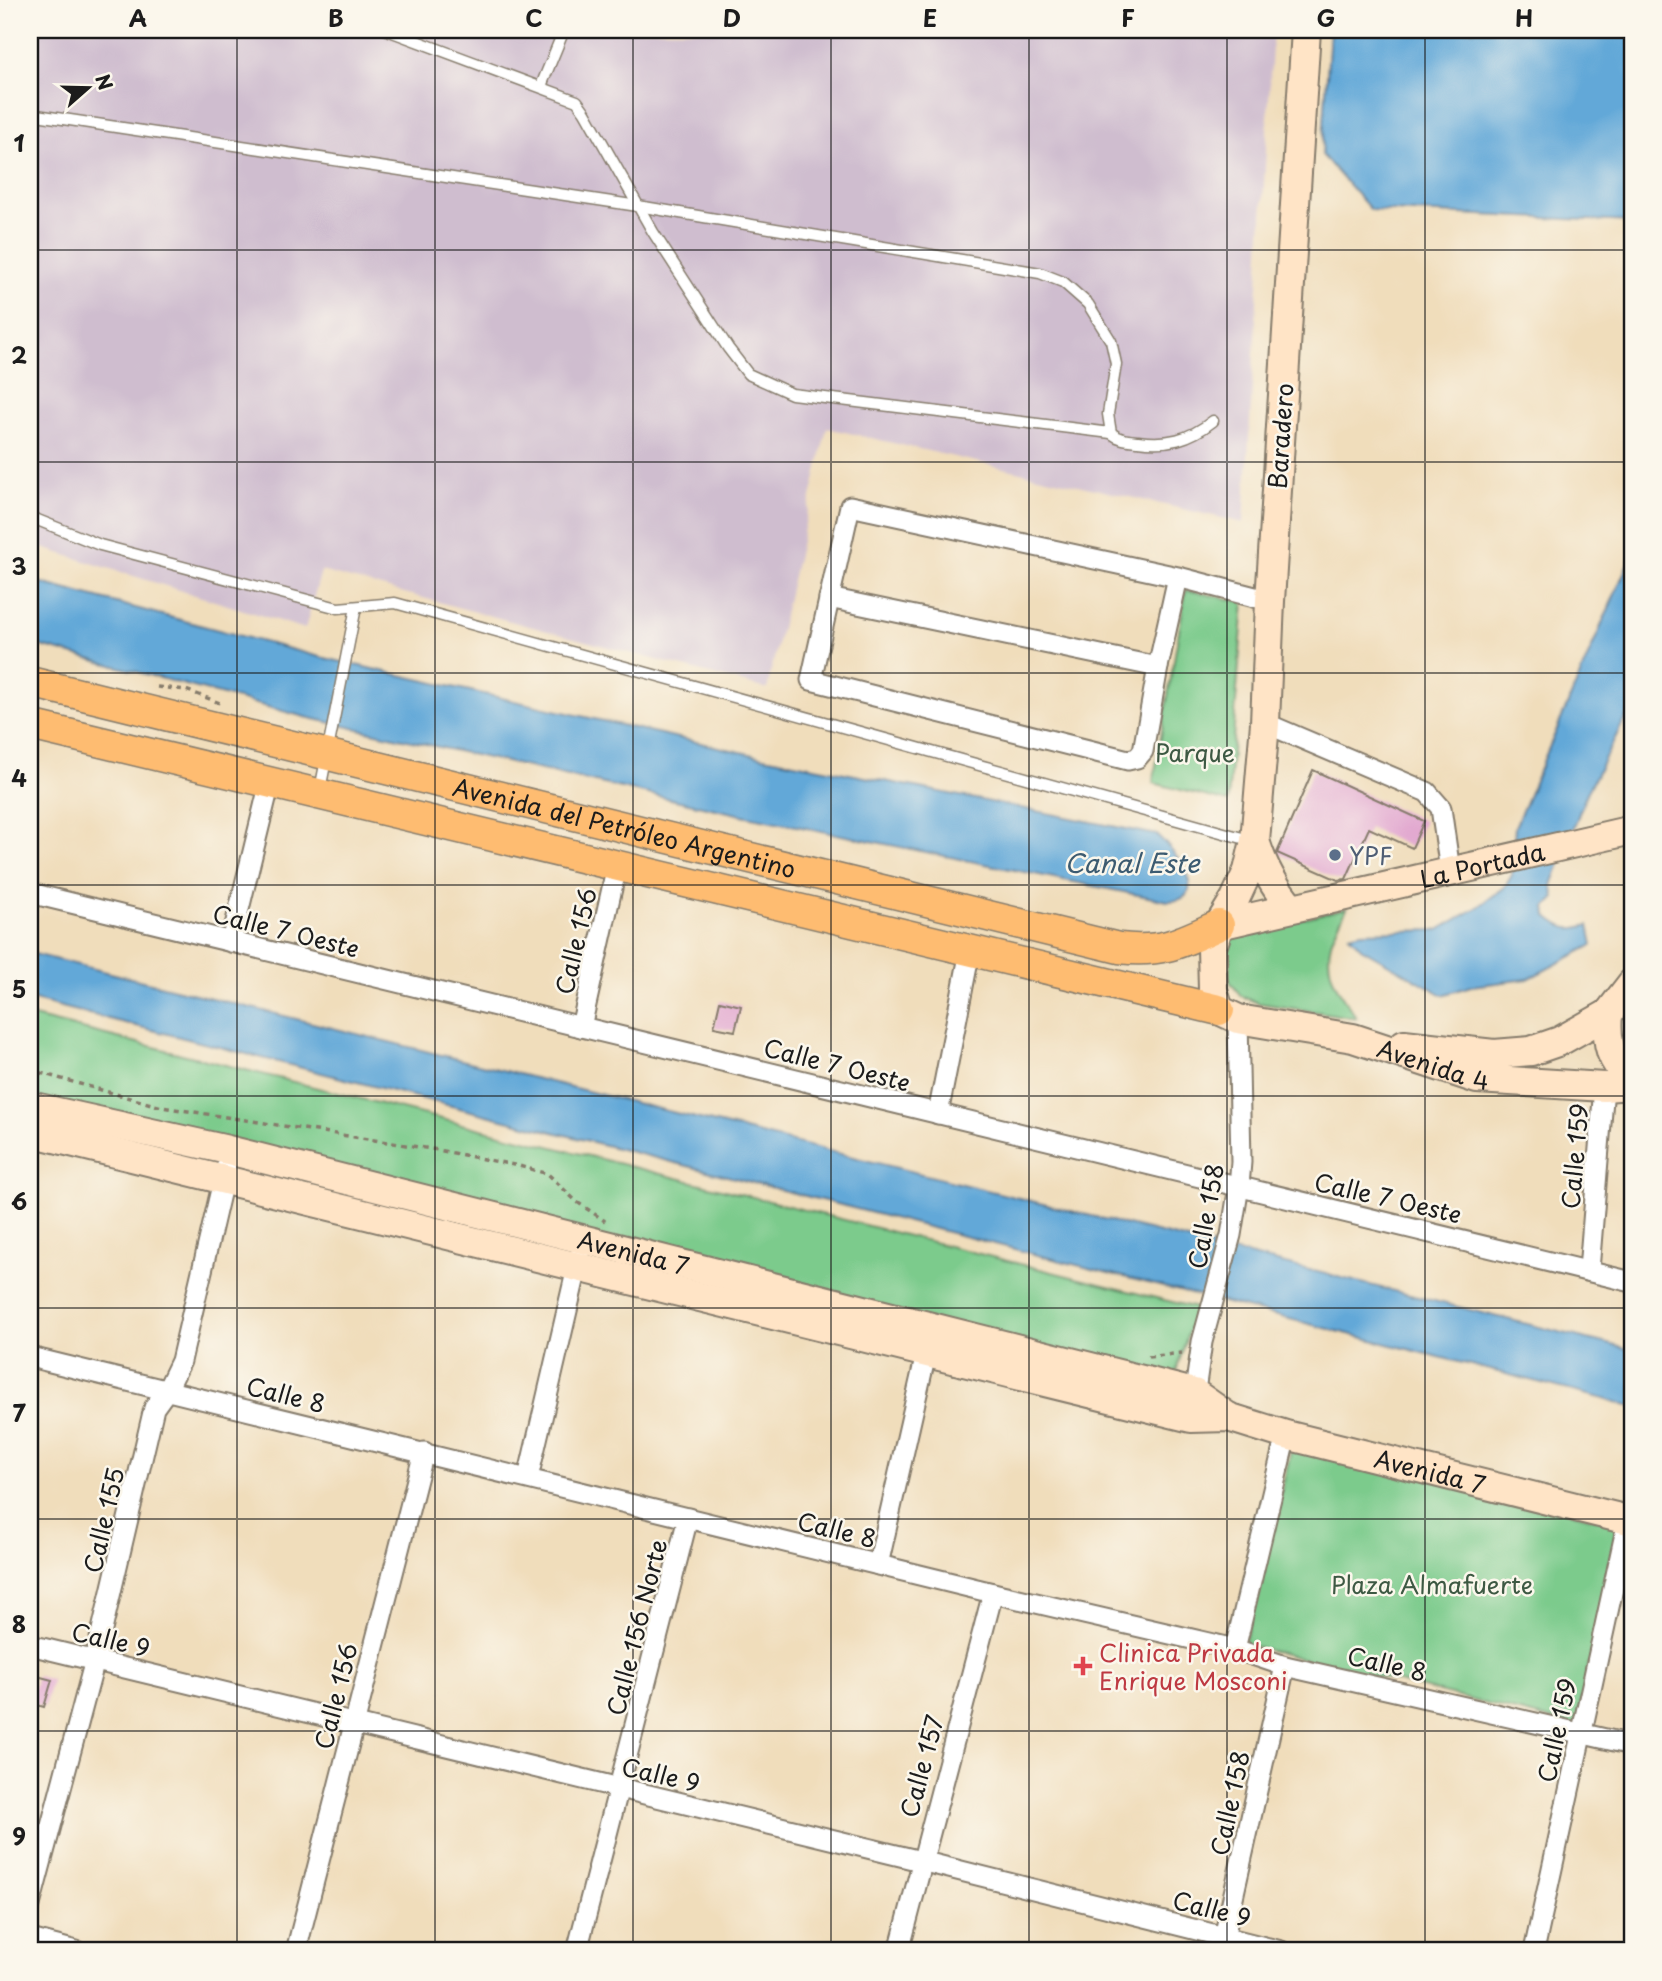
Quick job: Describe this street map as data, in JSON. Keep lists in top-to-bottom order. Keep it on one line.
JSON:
{"streets":{"main road":["Baradero","Avenida del Petróleo Argentino","La Portada","Avenida 4","Avenida 7"],"street":["Calle 7 Oeste","Calle 156","Calle 159","Calle 158","Calle 8","Calle 155","Calle 156 Norte","Calle 9","Calle 157"]},"crossings":[["Baradero","Avenida del Petróleo Argentino"],["Baradero","La Portada"],["Baradero","Avenida 4"],["Baradero","Calle 158"],["Avenida del Petróleo Argentino","La Portada"],["Avenida del Petróleo Argentino","Calle 156"],["Avenida del Petróleo Argentino","Avenida 4"],["Avenida del Petróleo Argentino","Calle 158"],["Calle 7 Oeste","Calle 156"],["Calle 7 Oeste","Calle 159"],["Calle 7 Oeste","Calle 158"],["Calle 156","Calle 8"],["Calle 156","Calle 9"],["Avenida 4","Calle 159"],["Avenida 4","Calle 158"],["Calle 159","Avenida 7"],["Calle 159","Calle 8"],["Calle 158","Avenida 7"],["Calle 158","Calle 8"],["Calle 158","Calle 9"],["Avenida 7","Calle 155"],["Calle 8","Calle 155"],["Calle 8","Calle 156 Norte"],["Calle 8","Calle 157"],["Calle 155","Calle 9"],["Calle 156 Norte","Calle 9"],["Calle 9","Calle 157"]],"water":["Canal Este"],"parks":["Parque","Plaza Almafuerte"],"places":{"other":["YPF"],"health":["Clinica Privada Enrique Mosconi"]},"north":"right","grid":{"columns":["A","B","C","D","E","F","G","H"],"rows":["1","2","3","4","5","6","7","8","9"]}}
